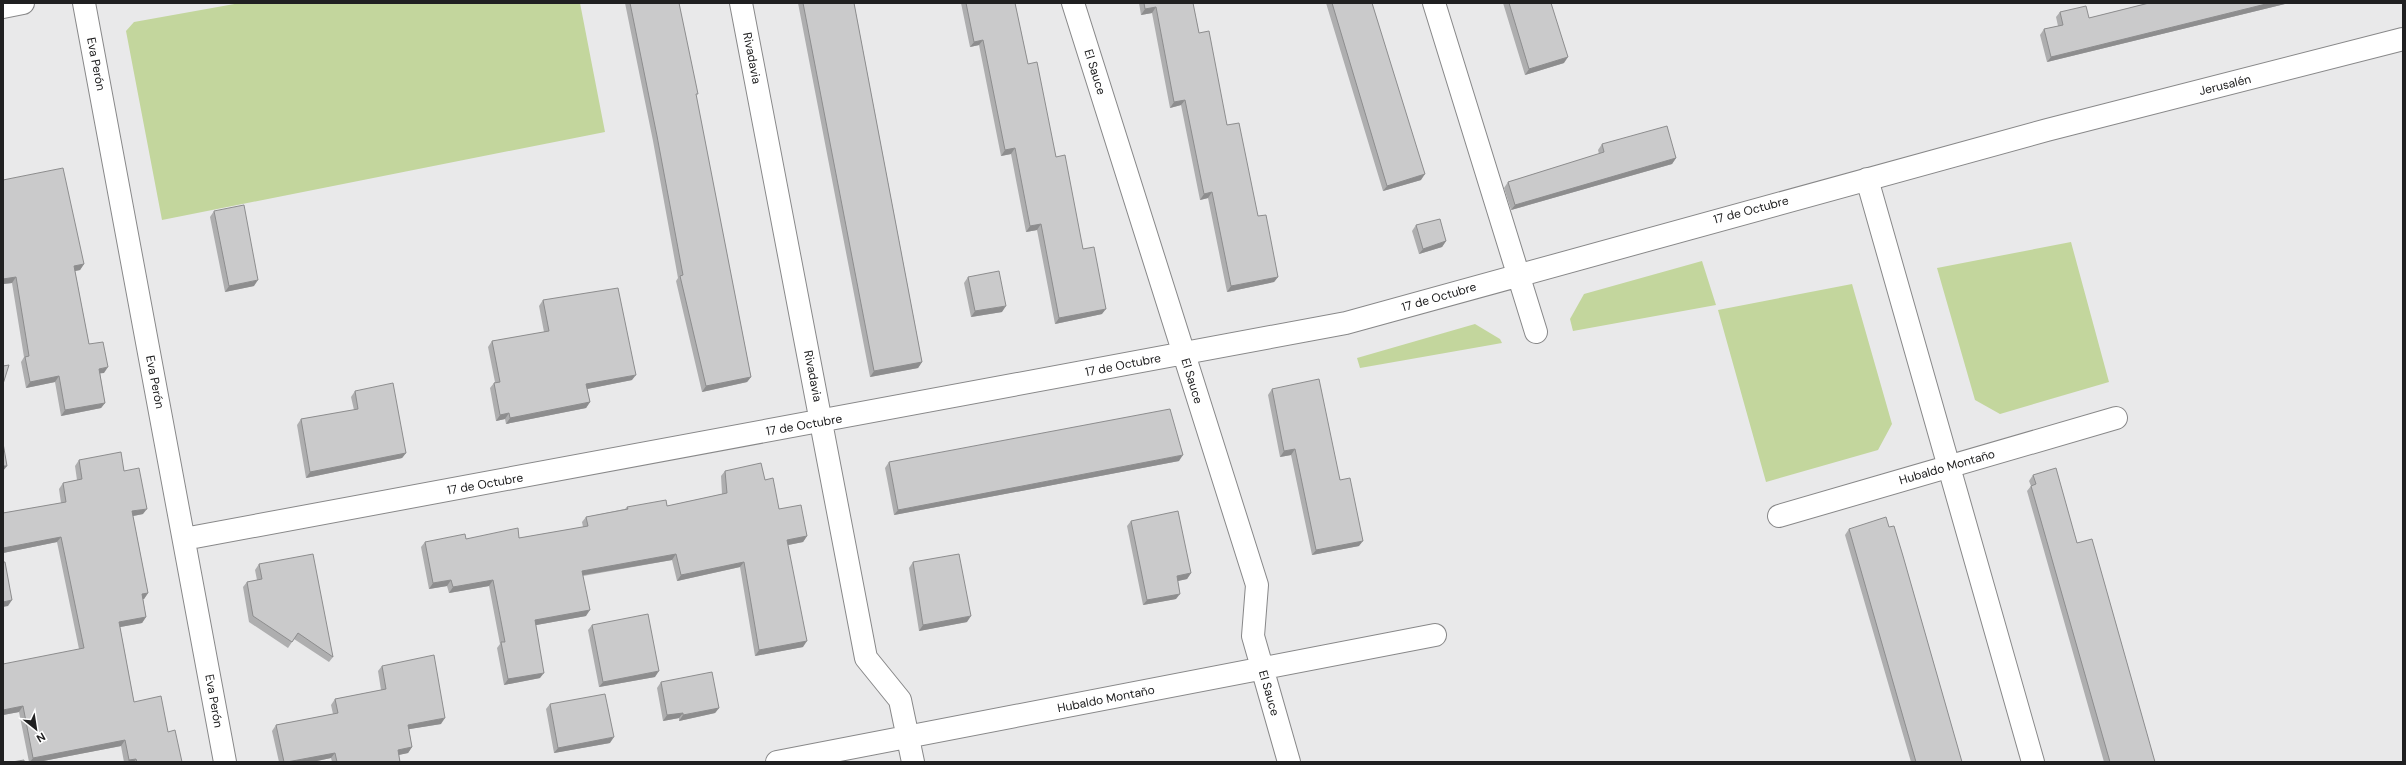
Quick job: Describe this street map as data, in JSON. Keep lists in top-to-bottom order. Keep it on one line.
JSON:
{"streets":{"street":["Rivadavia","Eva Perón","El Sauce","Jerusalén","17 de Octubre","Hubaldo Montaño"]},"crossings":[["Rivadavia","17 de Octubre"],["Rivadavia","Hubaldo Montaño"],["Eva Perón","17 de Octubre"],["El Sauce","17 de Octubre"],["El Sauce","Hubaldo Montaño"],["Jerusalén","17 de Octubre"]],"north":"bottom right"}
